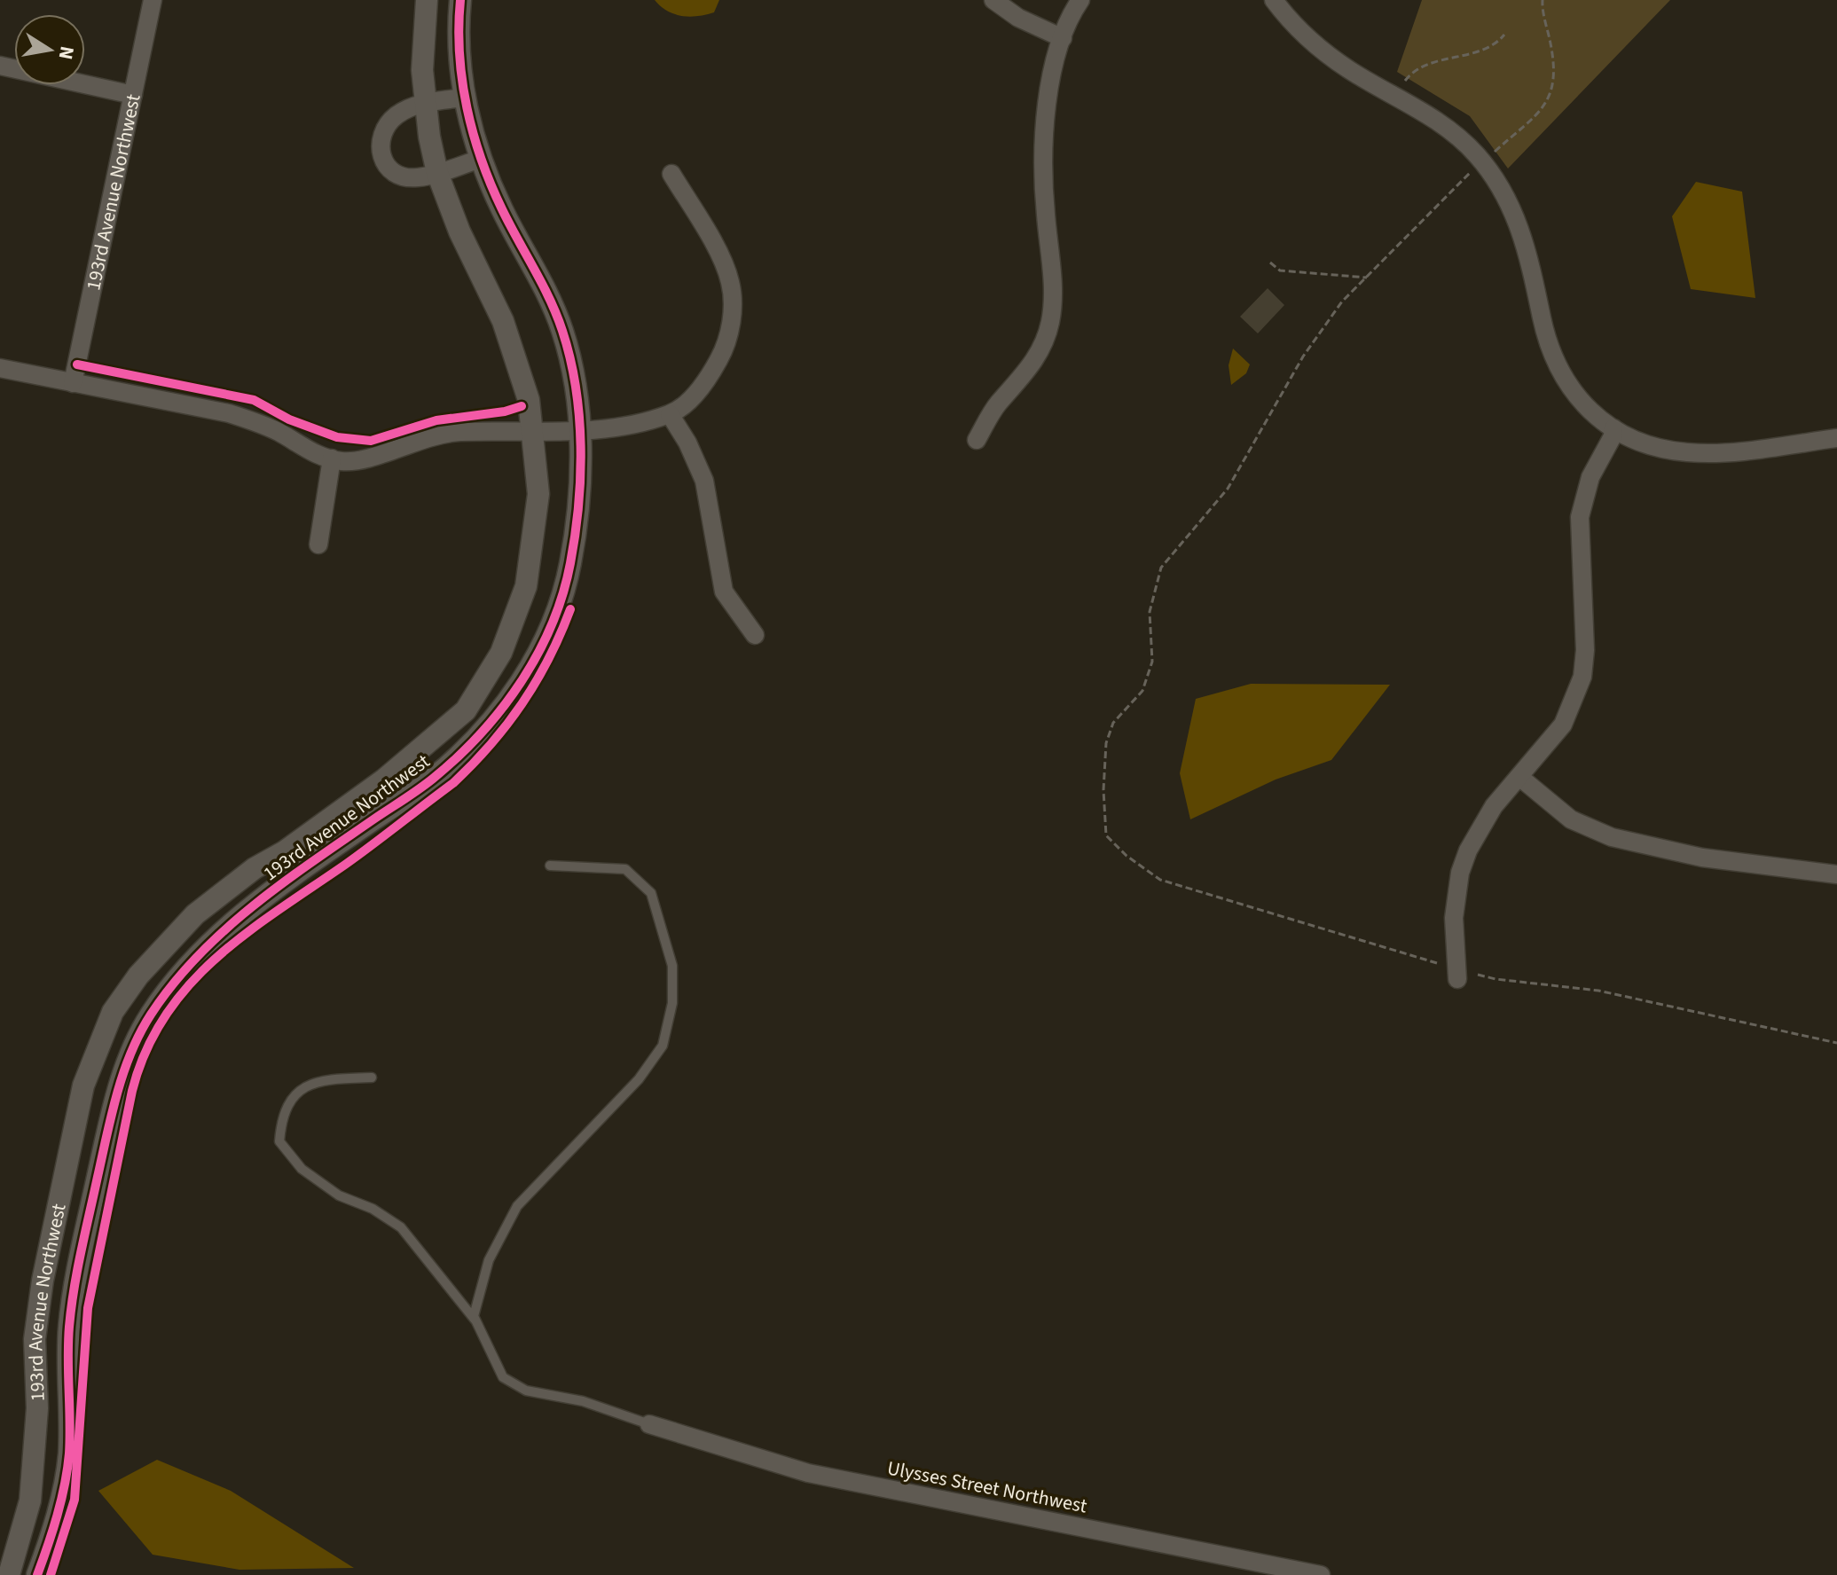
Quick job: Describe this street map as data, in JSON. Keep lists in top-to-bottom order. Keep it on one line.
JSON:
{"streets":{"street":["193rd Avenue Northwest","Ulysses Street Northwest"]},"north":"right"}
